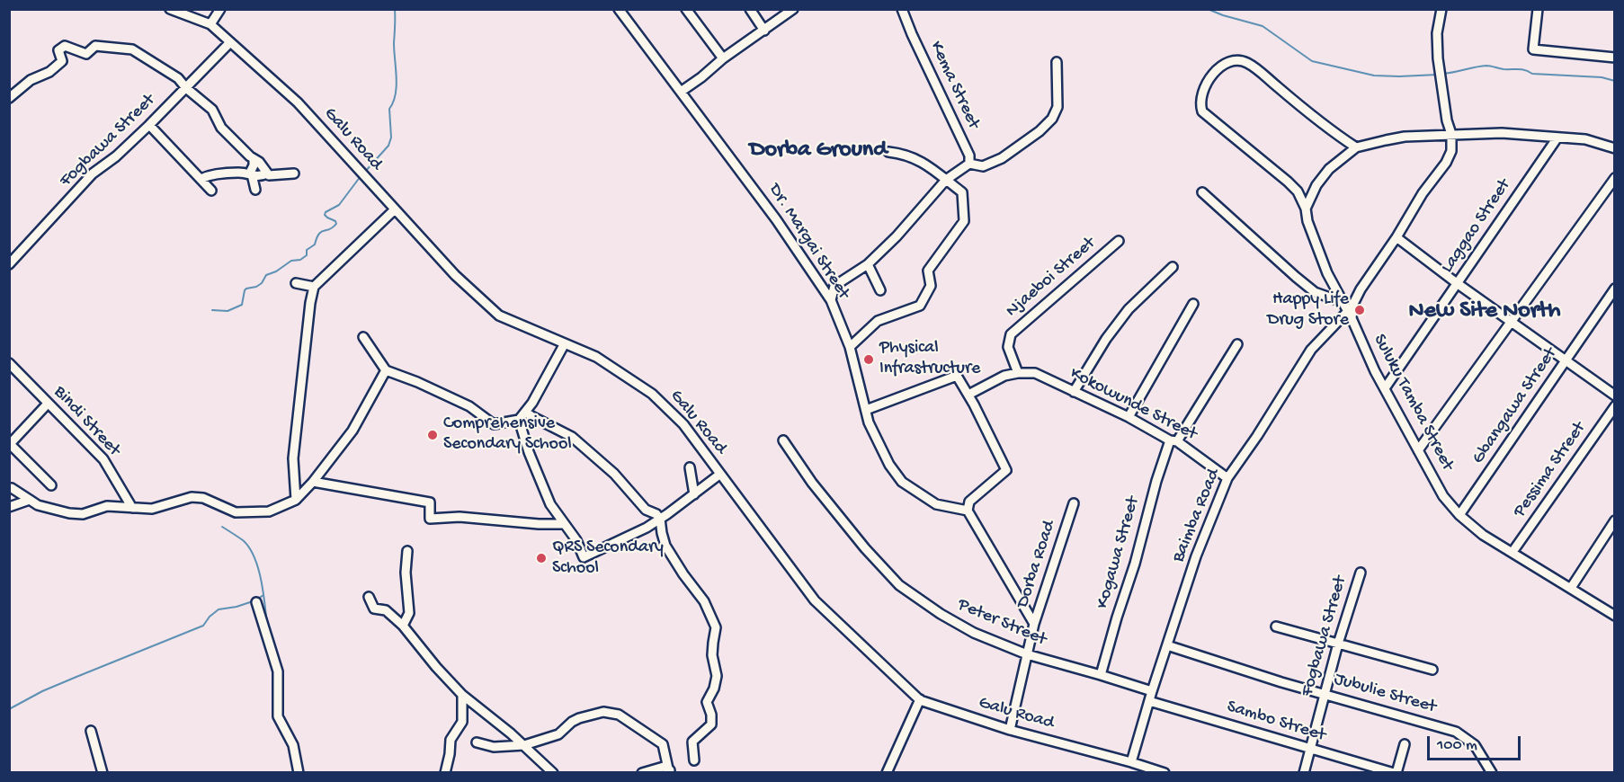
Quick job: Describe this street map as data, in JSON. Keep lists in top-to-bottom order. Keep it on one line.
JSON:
{"streets":{"street":["Kema Street","Galu Road","Fogbawa Street","Laggao Street","Dr. Margai Street","Njaeboi Street","Suluku Tamba Street","Kokowunde Street","Gbangawa Street","Bindi Street","Pessima Street","Baimba Road","Kogawa Street","Dorba Road","Peter Street","Jubulie Street","Sambo Street"]},"crossings":[["Galu Road","Fogbawa Street"],["Galu Road","Baimba Road"],["Galu Road","Dorba Road"],["Fogbawa Street","Jubulie Street"],["Fogbawa Street","Sambo Street"],["Laggao Street","Suluku Tamba Street"],["Njaeboi Street","Kokowunde Street"],["Suluku Tamba Street","Gbangawa Street"],["Suluku Tamba Street","Pessima Street"],["Suluku Tamba Street","Baimba Road"],["Kokowunde Street","Baimba Road"],["Kokowunde Street","Kogawa Street"],["Baimba Road","Peter Street"],["Baimba Road","Jubulie Street"],["Baimba Road","Sambo Street"],["Kogawa Street","Peter Street"],["Dorba Road","Peter Street"]],"districts":["Dorba Ground","New Site North"],"places":["Happy Life Drug Store","Physical Infrastructure","Comprehensive Secondary School","QRS Secondary School"],"scale_bar":"100 m"}
